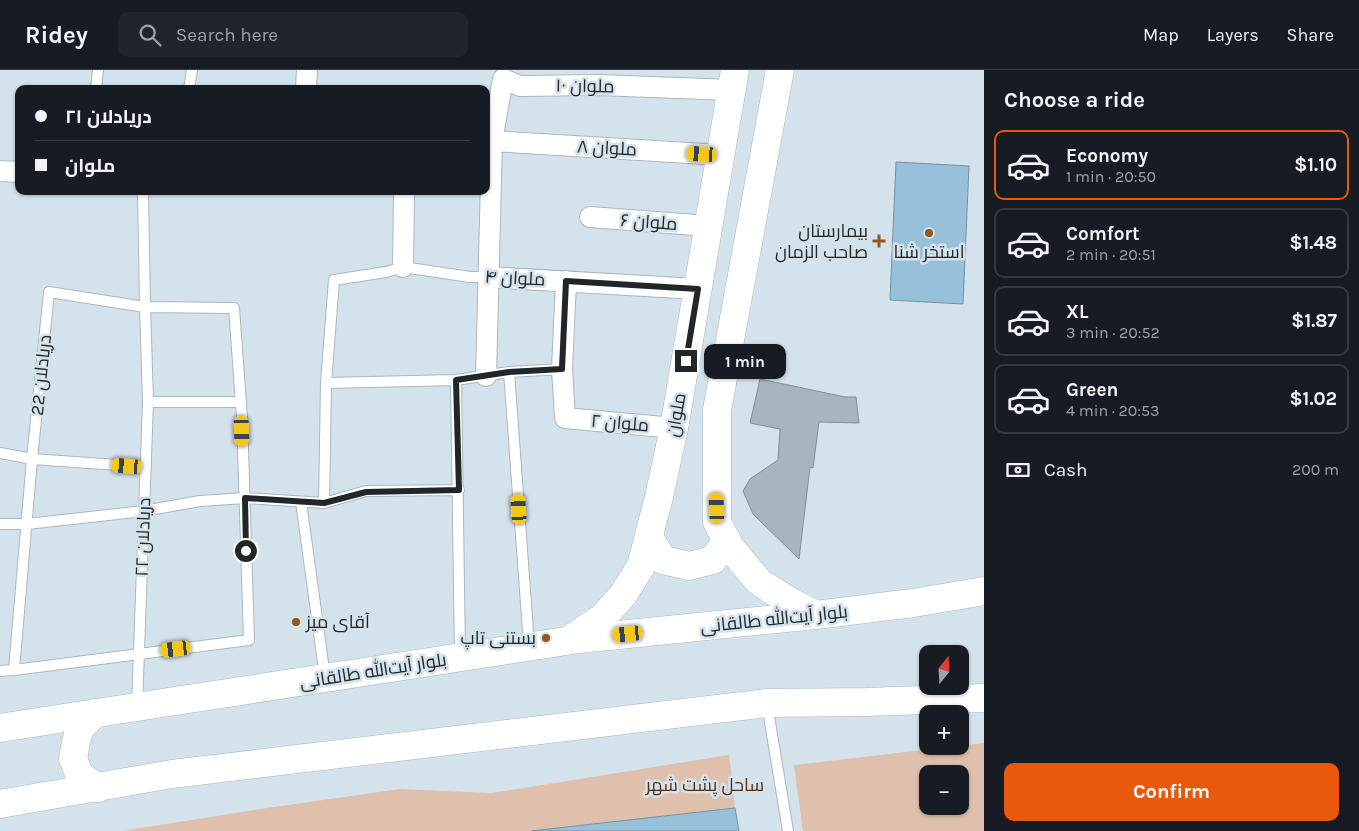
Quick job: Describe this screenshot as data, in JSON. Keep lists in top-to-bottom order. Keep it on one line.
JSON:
{"streets":{"main road":["ملوان","بلوار آیت‌الله طالقانی"],"street":["ملوان ۱۰","ملوان ۸","ملوان ۶","ملوان ۴","ملوان ۲"],"lane":["دریادلان 22","دریادلان ۲۲"]},"crossings":[["ملوان ۱۰","ملوان"],["ملوان ۸","ملوان"],["ملوان ۶","ملوان"],["ملوان ۴","ملوان"],["دریادلان 22","دریادلان ۲۲"],["ملوان","ملوان ۲"],["ملوان","بلوار آیت‌الله طالقانی"],["دریادلان ۲۲","بلوار آیت‌الله طالقانی"]],"parks":["ساحل پشت شهر"],"places":{"other":["استخر شنا","آقای میز","بستنی تاپ"],"health":["بیمارستان صاحب الزمان"]},"north":"top","page":{"header":"Ridey","search":"Search here","nav":["Map","Layers","Share"],"heading":"Choose a ride","banner":["دریادلان ۲۱","ملوان"],"list":[{"name":"Economy","note":"1 min · 20:50","value":"$1.10"},{"name":"Comfort","note":"2 min · 20:51","value":"$1.48"},{"name":"XL","note":"3 min · 20:52","value":"$1.87"},{"name":"Green","note":"4 min · 20:53","value":"$1.02"}],"bubble":"1 min","pay":["Cash","200 m"],"map_buttons":["+","−"],"buttons":"Confirm"}}
